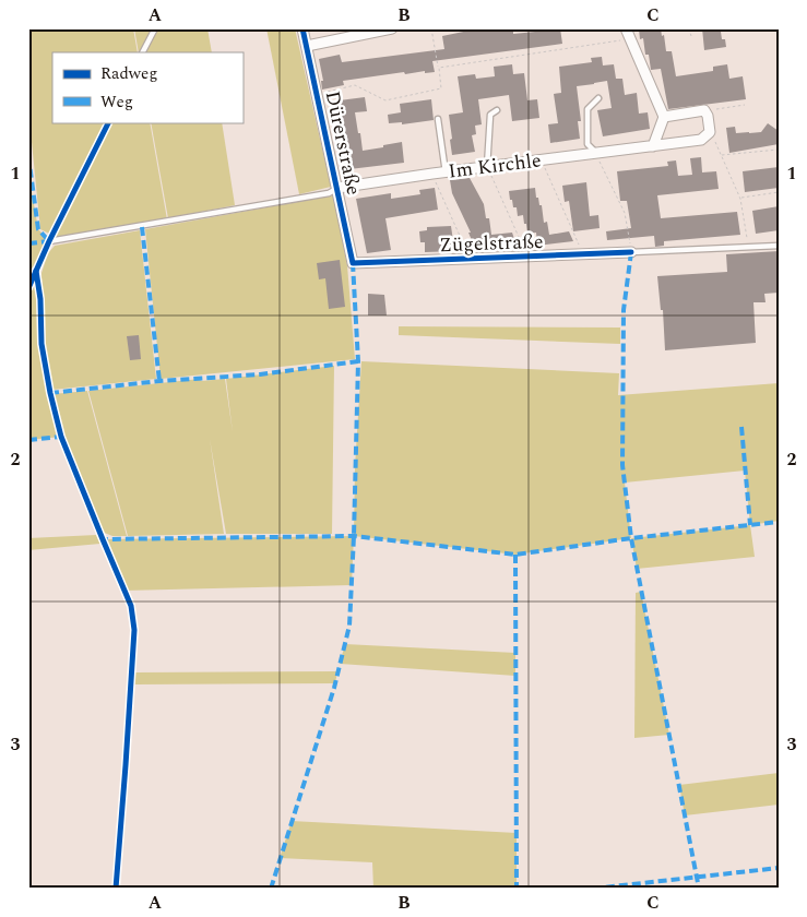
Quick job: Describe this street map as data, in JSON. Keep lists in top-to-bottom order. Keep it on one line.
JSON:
{"streets":{"street":["Dürerstraße","Im Kirchle","Zügelstraße"]},"crossings":[["Dürerstraße","Im Kirchle"],["Dürerstraße","Zügelstraße"]],"legend":["Radweg","Weg"],"grid":{"columns":["A","B","C"],"rows":["1","2","3"]}}
